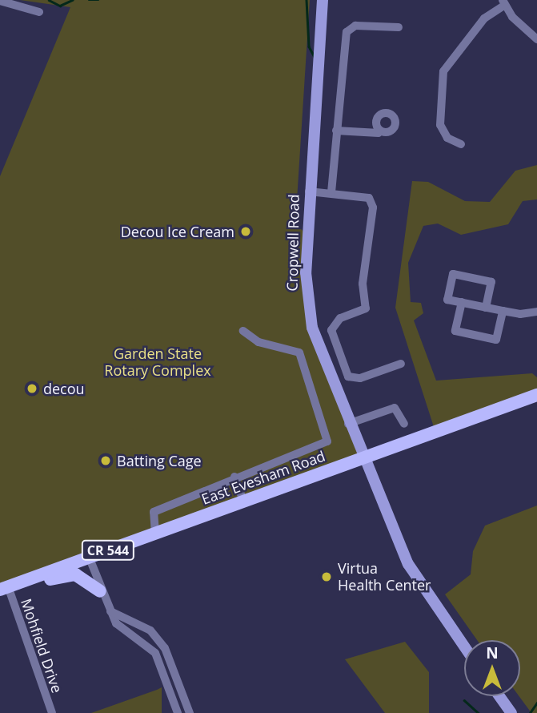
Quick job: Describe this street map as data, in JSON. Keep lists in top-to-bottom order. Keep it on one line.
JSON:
{"streets":{"main road":["East Evesham Road","CR 544"],"street":["Cropwell Road","Mohfield Drive"]},"crossings":[["Cropwell Road","East Evesham Road"],["East Evesham Road","Mohfield Drive"]],"parks":["Garden State Rotary Complex"],"places":["Decou Ice Cream","decou","Batting Cage","Virtua Health Center"],"north":"top"}
